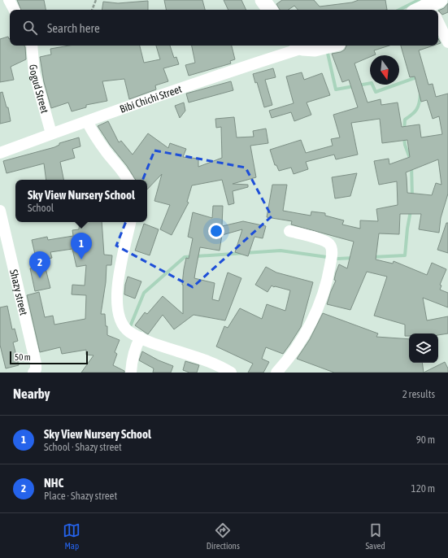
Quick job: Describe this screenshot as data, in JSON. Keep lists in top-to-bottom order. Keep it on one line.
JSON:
{"streets":{"street":["Gogud Street","Bibi Chichi Street","Shazy street"]},"crossings":[["Gogud Street","Bibi Chichi Street"]],"scale_bar":"50 m","north":"bottom","page":{"search":"Search here","popup":["Sky View Nursery School","School"],"pins":["1","2"],"scale":"50 m","heading":["Nearby","2 results"],"list":[{"mark":"1","name":"Sky View Nursery School","note":"School · Shazy street","value":"90 m"},{"mark":"2","name":"NHC","note":"Place · Shazy street","value":"120 m"}],"nav":["Map","Directions","Saved"]}}
